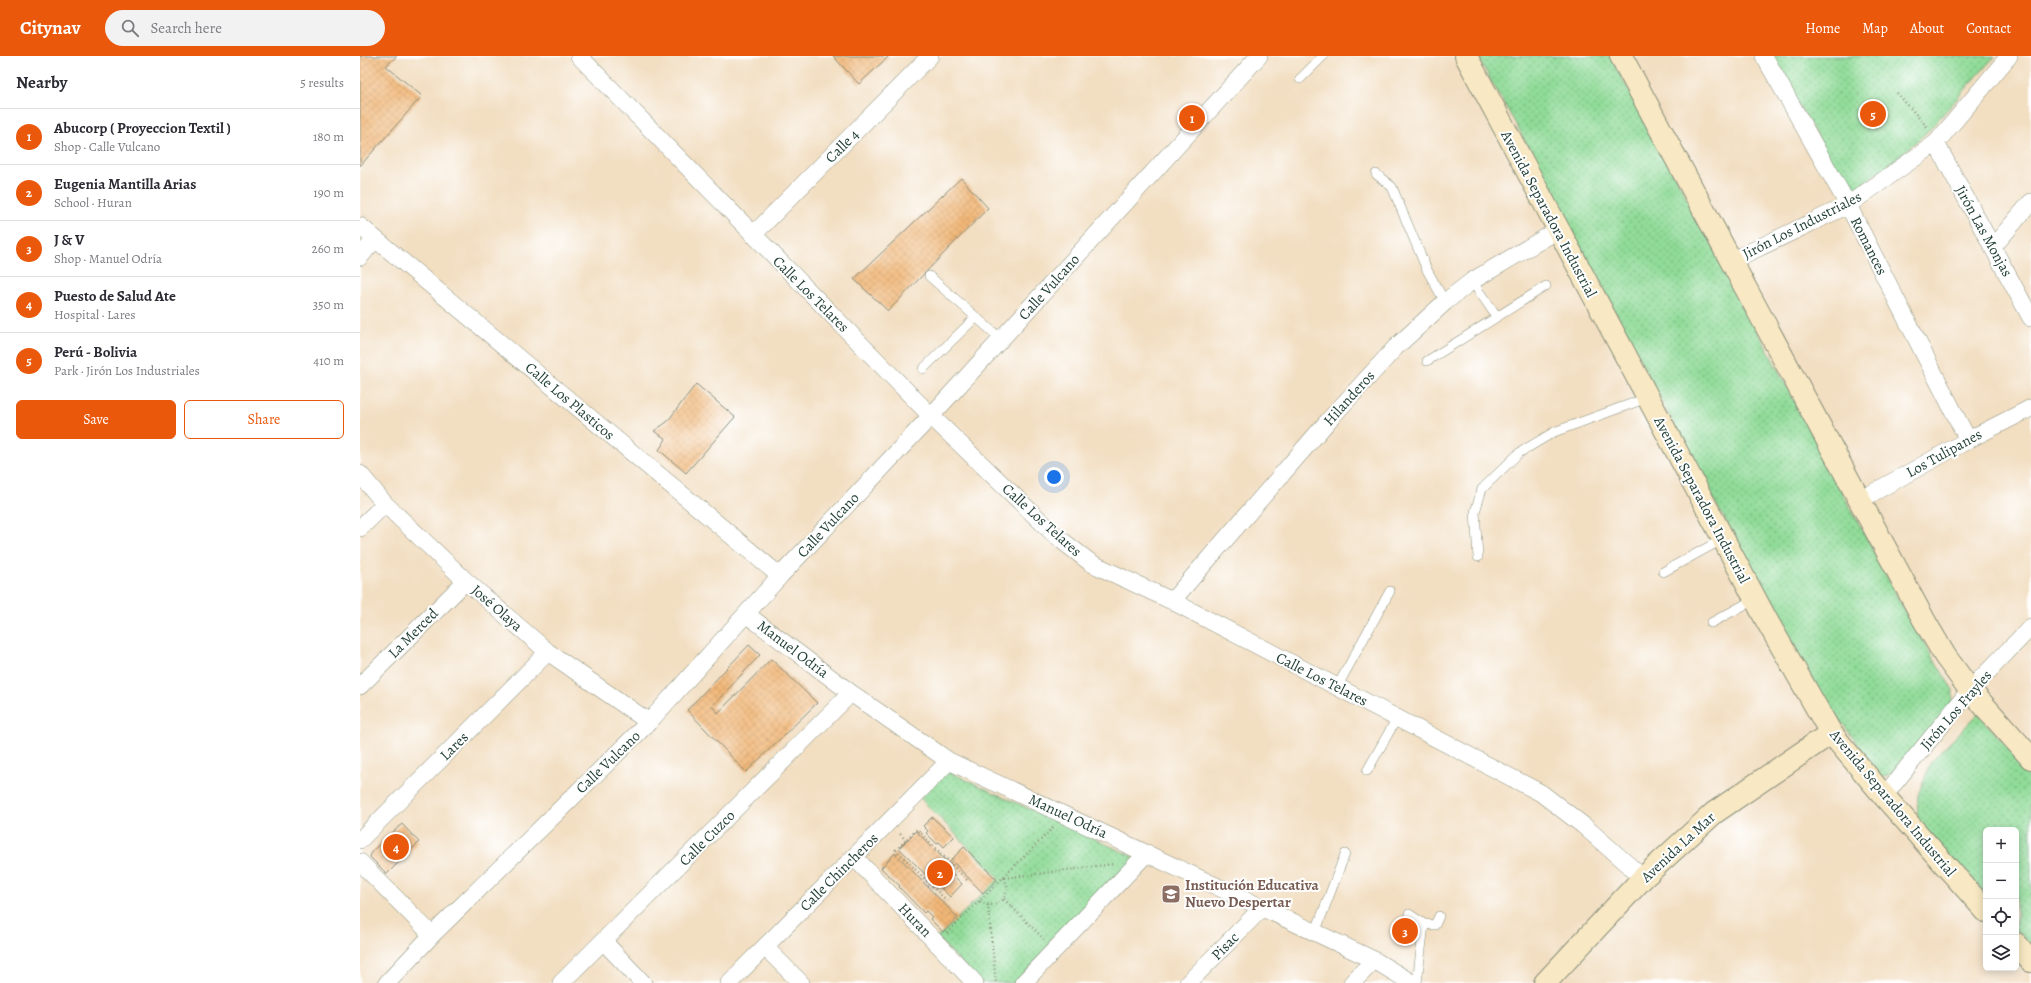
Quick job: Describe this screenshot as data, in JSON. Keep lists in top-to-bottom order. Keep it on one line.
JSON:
{"streets":{"main road":["Avenida Separadora Industrial","Avenida La Mar"],"street":["Calle 4","Jirón Los Industriales","Jirón Las Monjas","Romances","Calle Vulcano","Calle Los Telares","Hilanderos","Calle Los Plasticos","Los Tulipanes","José Olaya","La Merced","Manuel Odría","Jirón Los Frayles","Lares","Calle Cuzco","Calle Chincheros","Huran","Pisac"]},"crossings":[["Calle 4","Calle Los Telares"],["Avenida Separadora Industrial","Hilanderos"],["Avenida Separadora Industrial","Jirón Los Frayles"],["Avenida Separadora Industrial","Avenida La Mar"],["Jirón Los Industriales","Jirón Las Monjas"],["Jirón Los Industriales","Romances"],["Romances","Los Tulipanes"],["Calle Vulcano","Calle Los Telares"],["Calle Vulcano","Calle Los Plasticos"],["Calle Vulcano","José Olaya"],["Calle Vulcano","Manuel Odría"],["Calle Los Telares","Hilanderos"],["Calle Los Telares","Avenida La Mar"],["José Olaya","La Merced"],["José Olaya","Lares"],["Manuel Odría","Calle Cuzco"],["Manuel Odría","Calle Chincheros"],["Manuel Odría","Pisac"],["Calle Chincheros","Huran"]],"places":{"school or university":["Institución Educativa Nuevo Despertar"]},"page":{"header":"Citynav","search":"Search here","nav":["Home","Map","About","Contact"],"heading":["Nearby","5 results"],"pins":["5","1","4","2","3"],"list":[{"mark":"1","name":"Abucorp ( Proyeccion Textil )","note":"Shop · Calle Vulcano","value":"180 m"},{"mark":"2","name":"Eugenia Mantilla Arias","note":"School · Huran","value":"190 m"},{"mark":"3","name":"J & V","note":"Shop · Manuel Odría","value":"260 m"},{"mark":"4","name":"Puesto de Salud Ate","note":"Hospital · Lares","value":"350 m"},{"mark":"5","name":"Perú - Bolivia","note":"Park · Jirón Los Industriales","value":"410 m"}],"buttons":["Save","Share"],"map_buttons":["+","−"]}}
